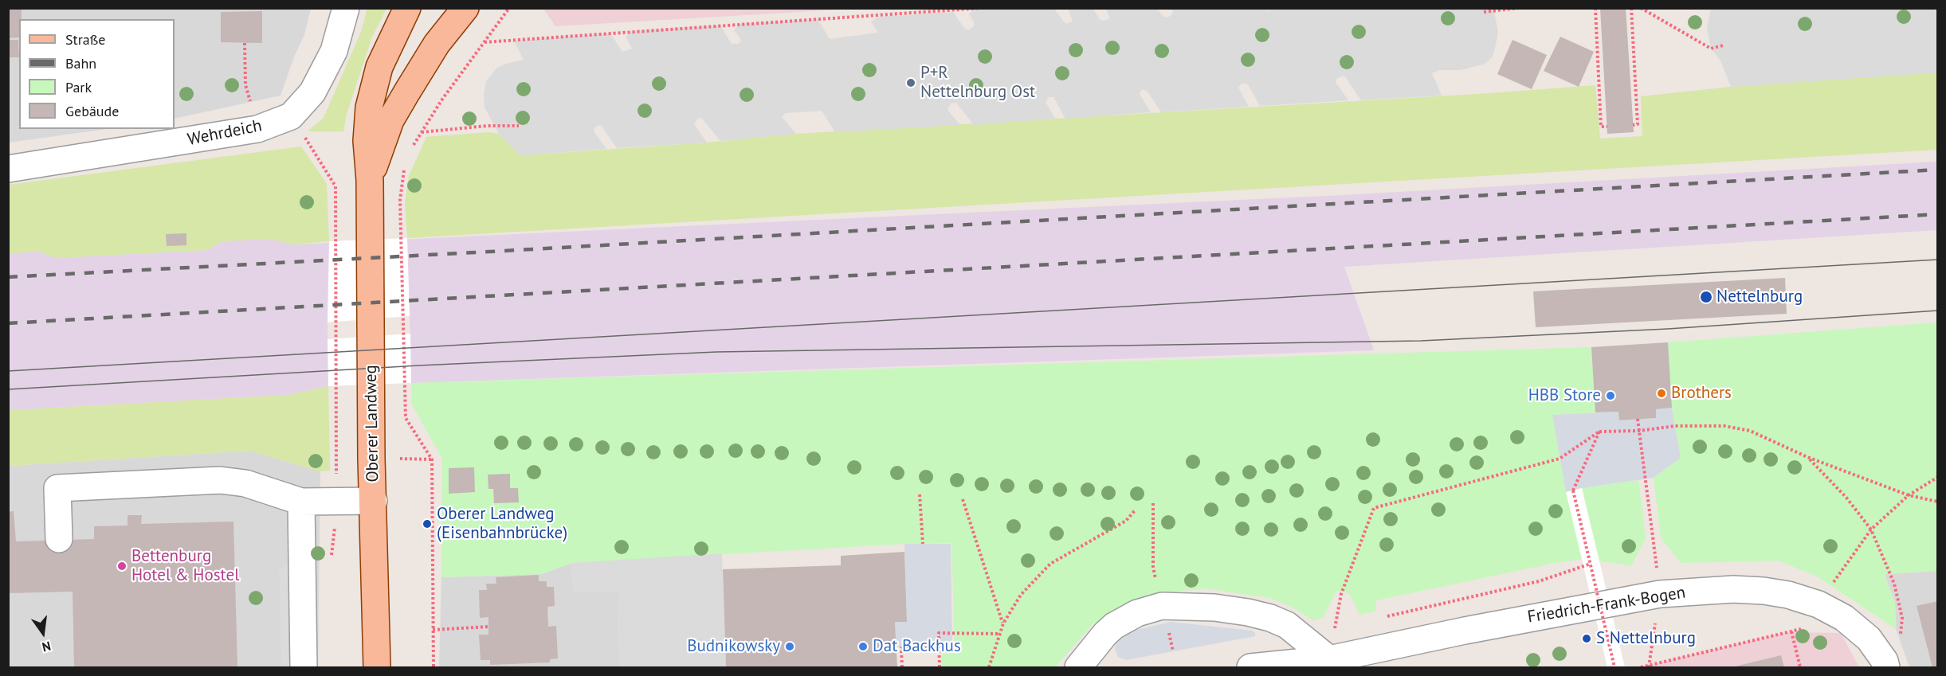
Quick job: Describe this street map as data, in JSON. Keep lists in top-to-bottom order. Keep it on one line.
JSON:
{"streets":{"main road":["Oberer Landweg"],"street":["Wehrdeich","Friedrich-Frank-Bogen"]},"places":["P+R Nettelnburg Ost","Nettelnburg","Brothers","HBB Store","Oberer Landweg (Eisenbahnbrücke)","Bettenburg Hotel & Hostel","S Nettelnburg","Budnikowsky","Dat Backhus"],"legend":["Straße","Bahn","Park","Gebäude"],"north":"bottom"}
